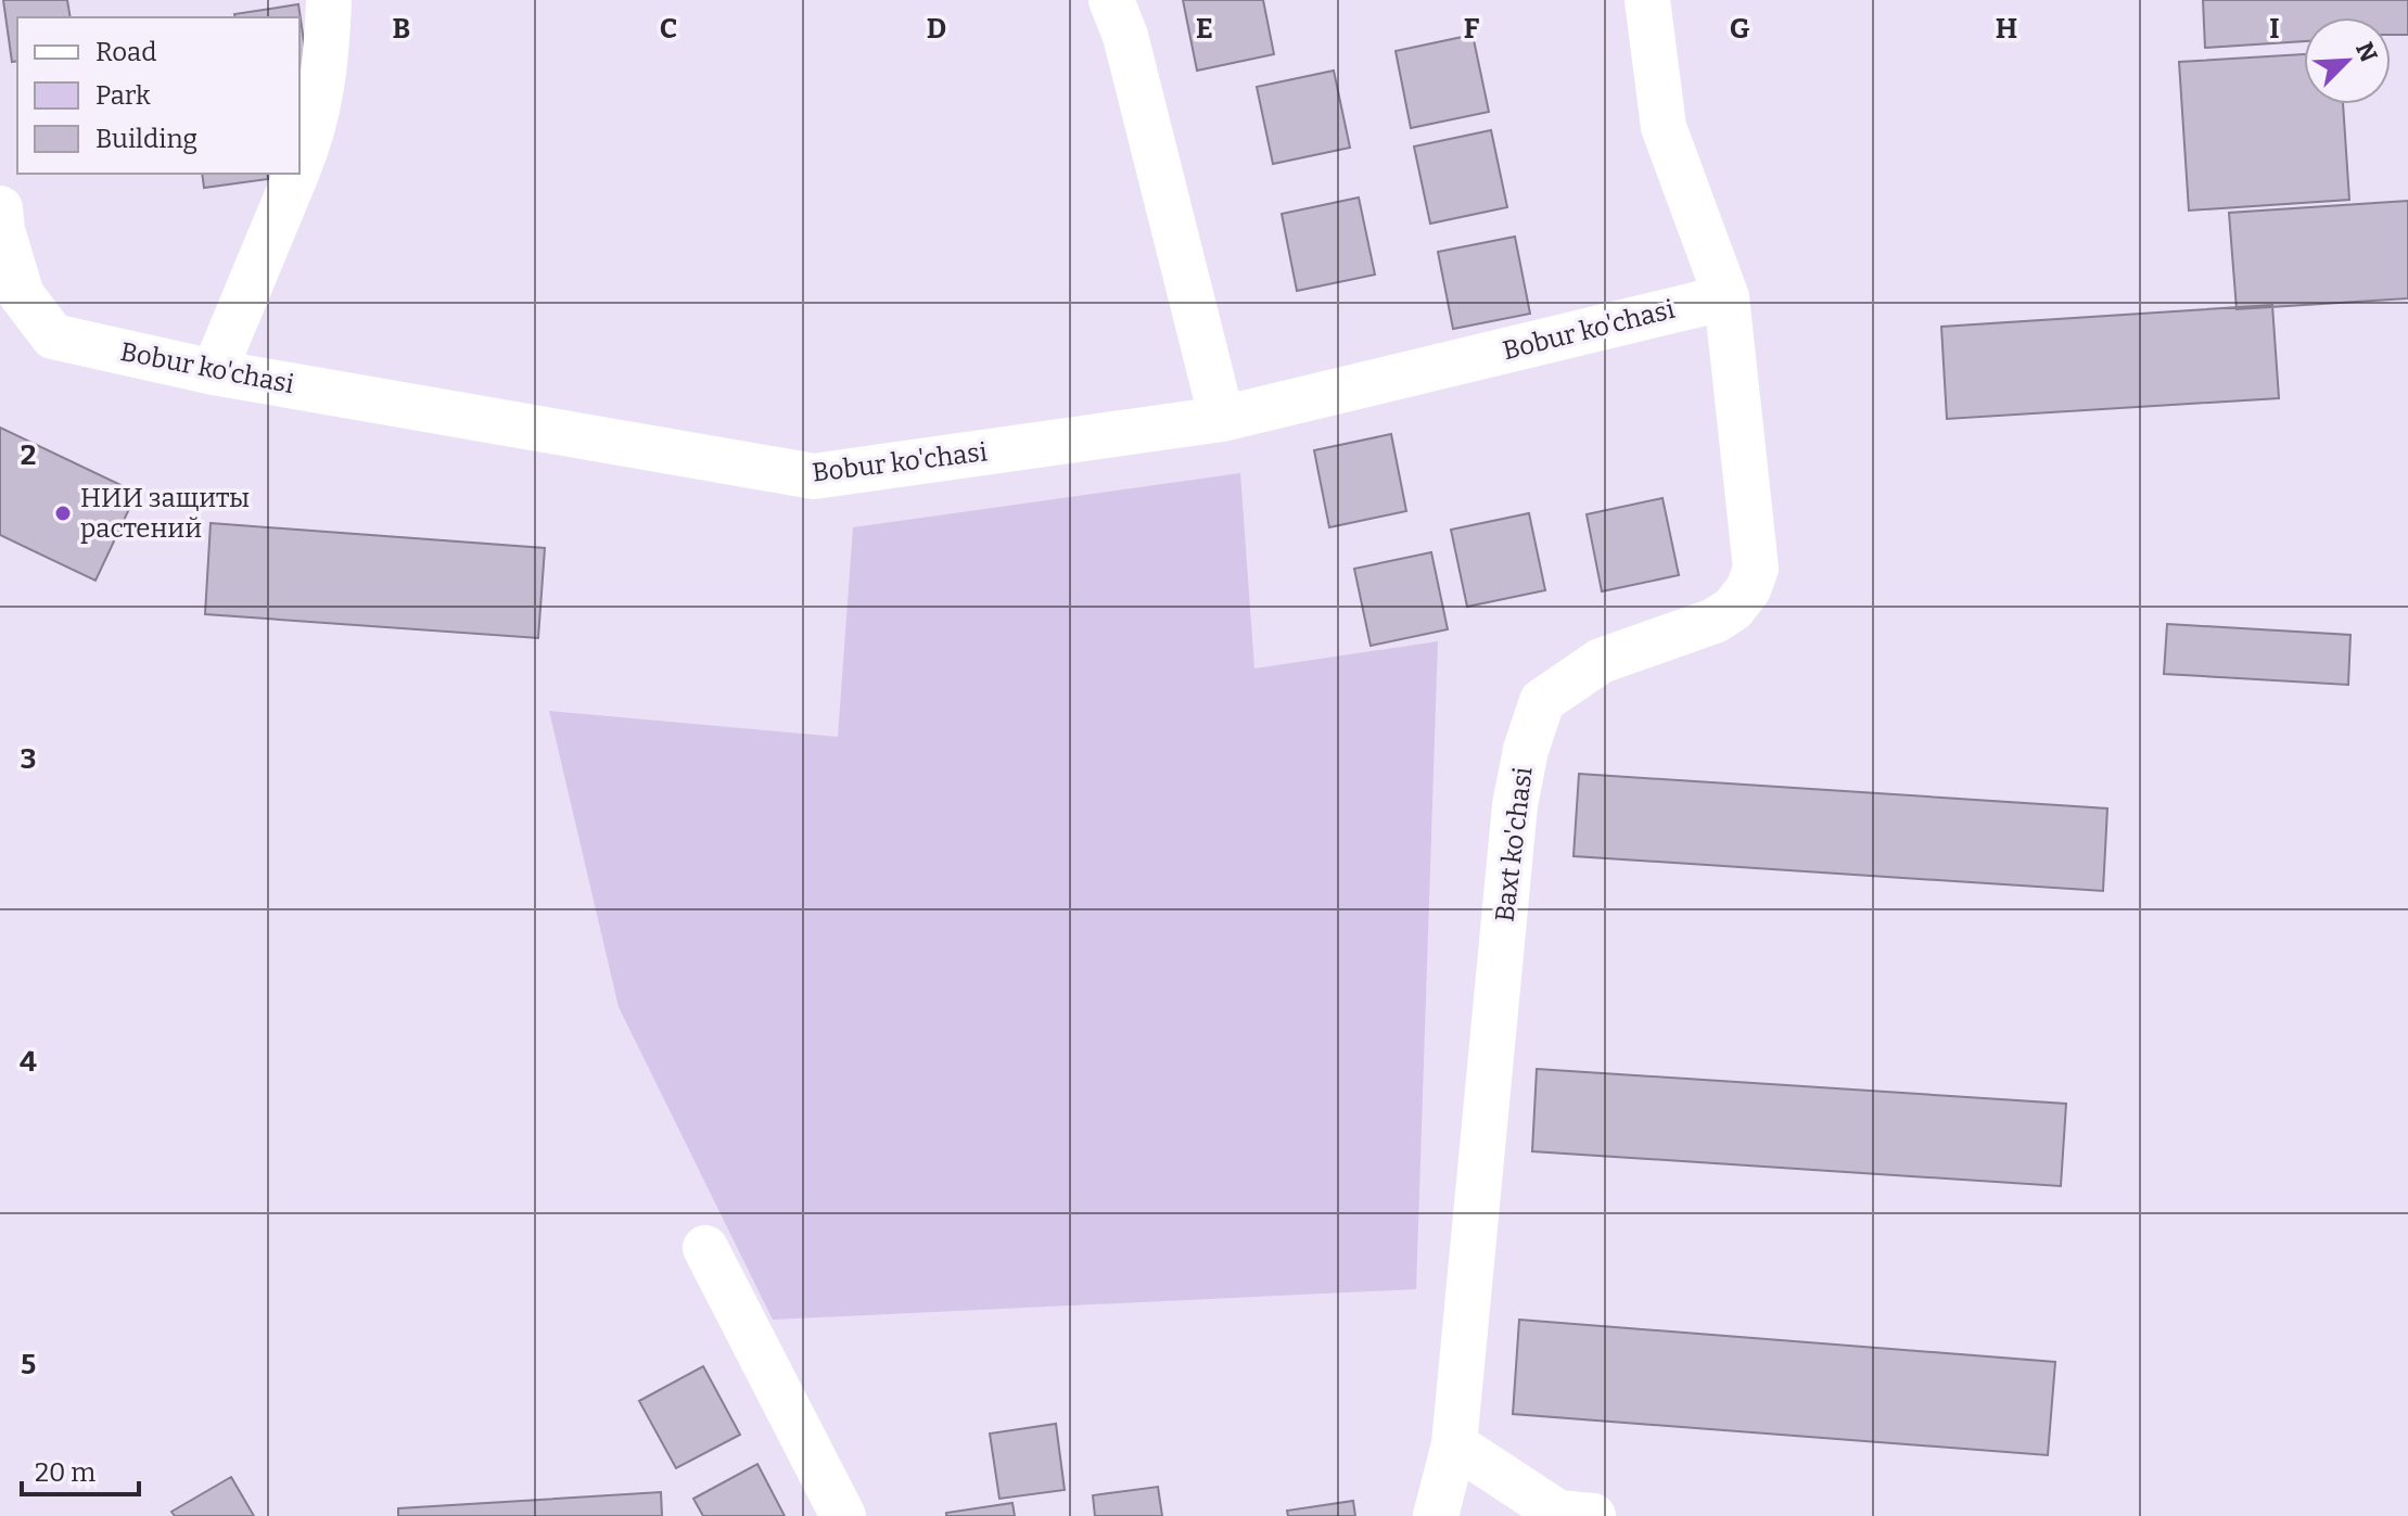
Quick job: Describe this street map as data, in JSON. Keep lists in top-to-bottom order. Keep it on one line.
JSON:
{"streets":{"street":["Bobur ko'chasi","Baxt ko'chasi"]},"crossings":[["Bobur ko'chasi","Baxt ko'chasi"]],"places":["НИИ защиты растений"],"legend":["Road","Park","Building"],"scale_bar":"20 m","north":"top right","grid":{"columns":["B","C","D","E","F","G","H","I"],"rows":["2","3","4","5"]}}
